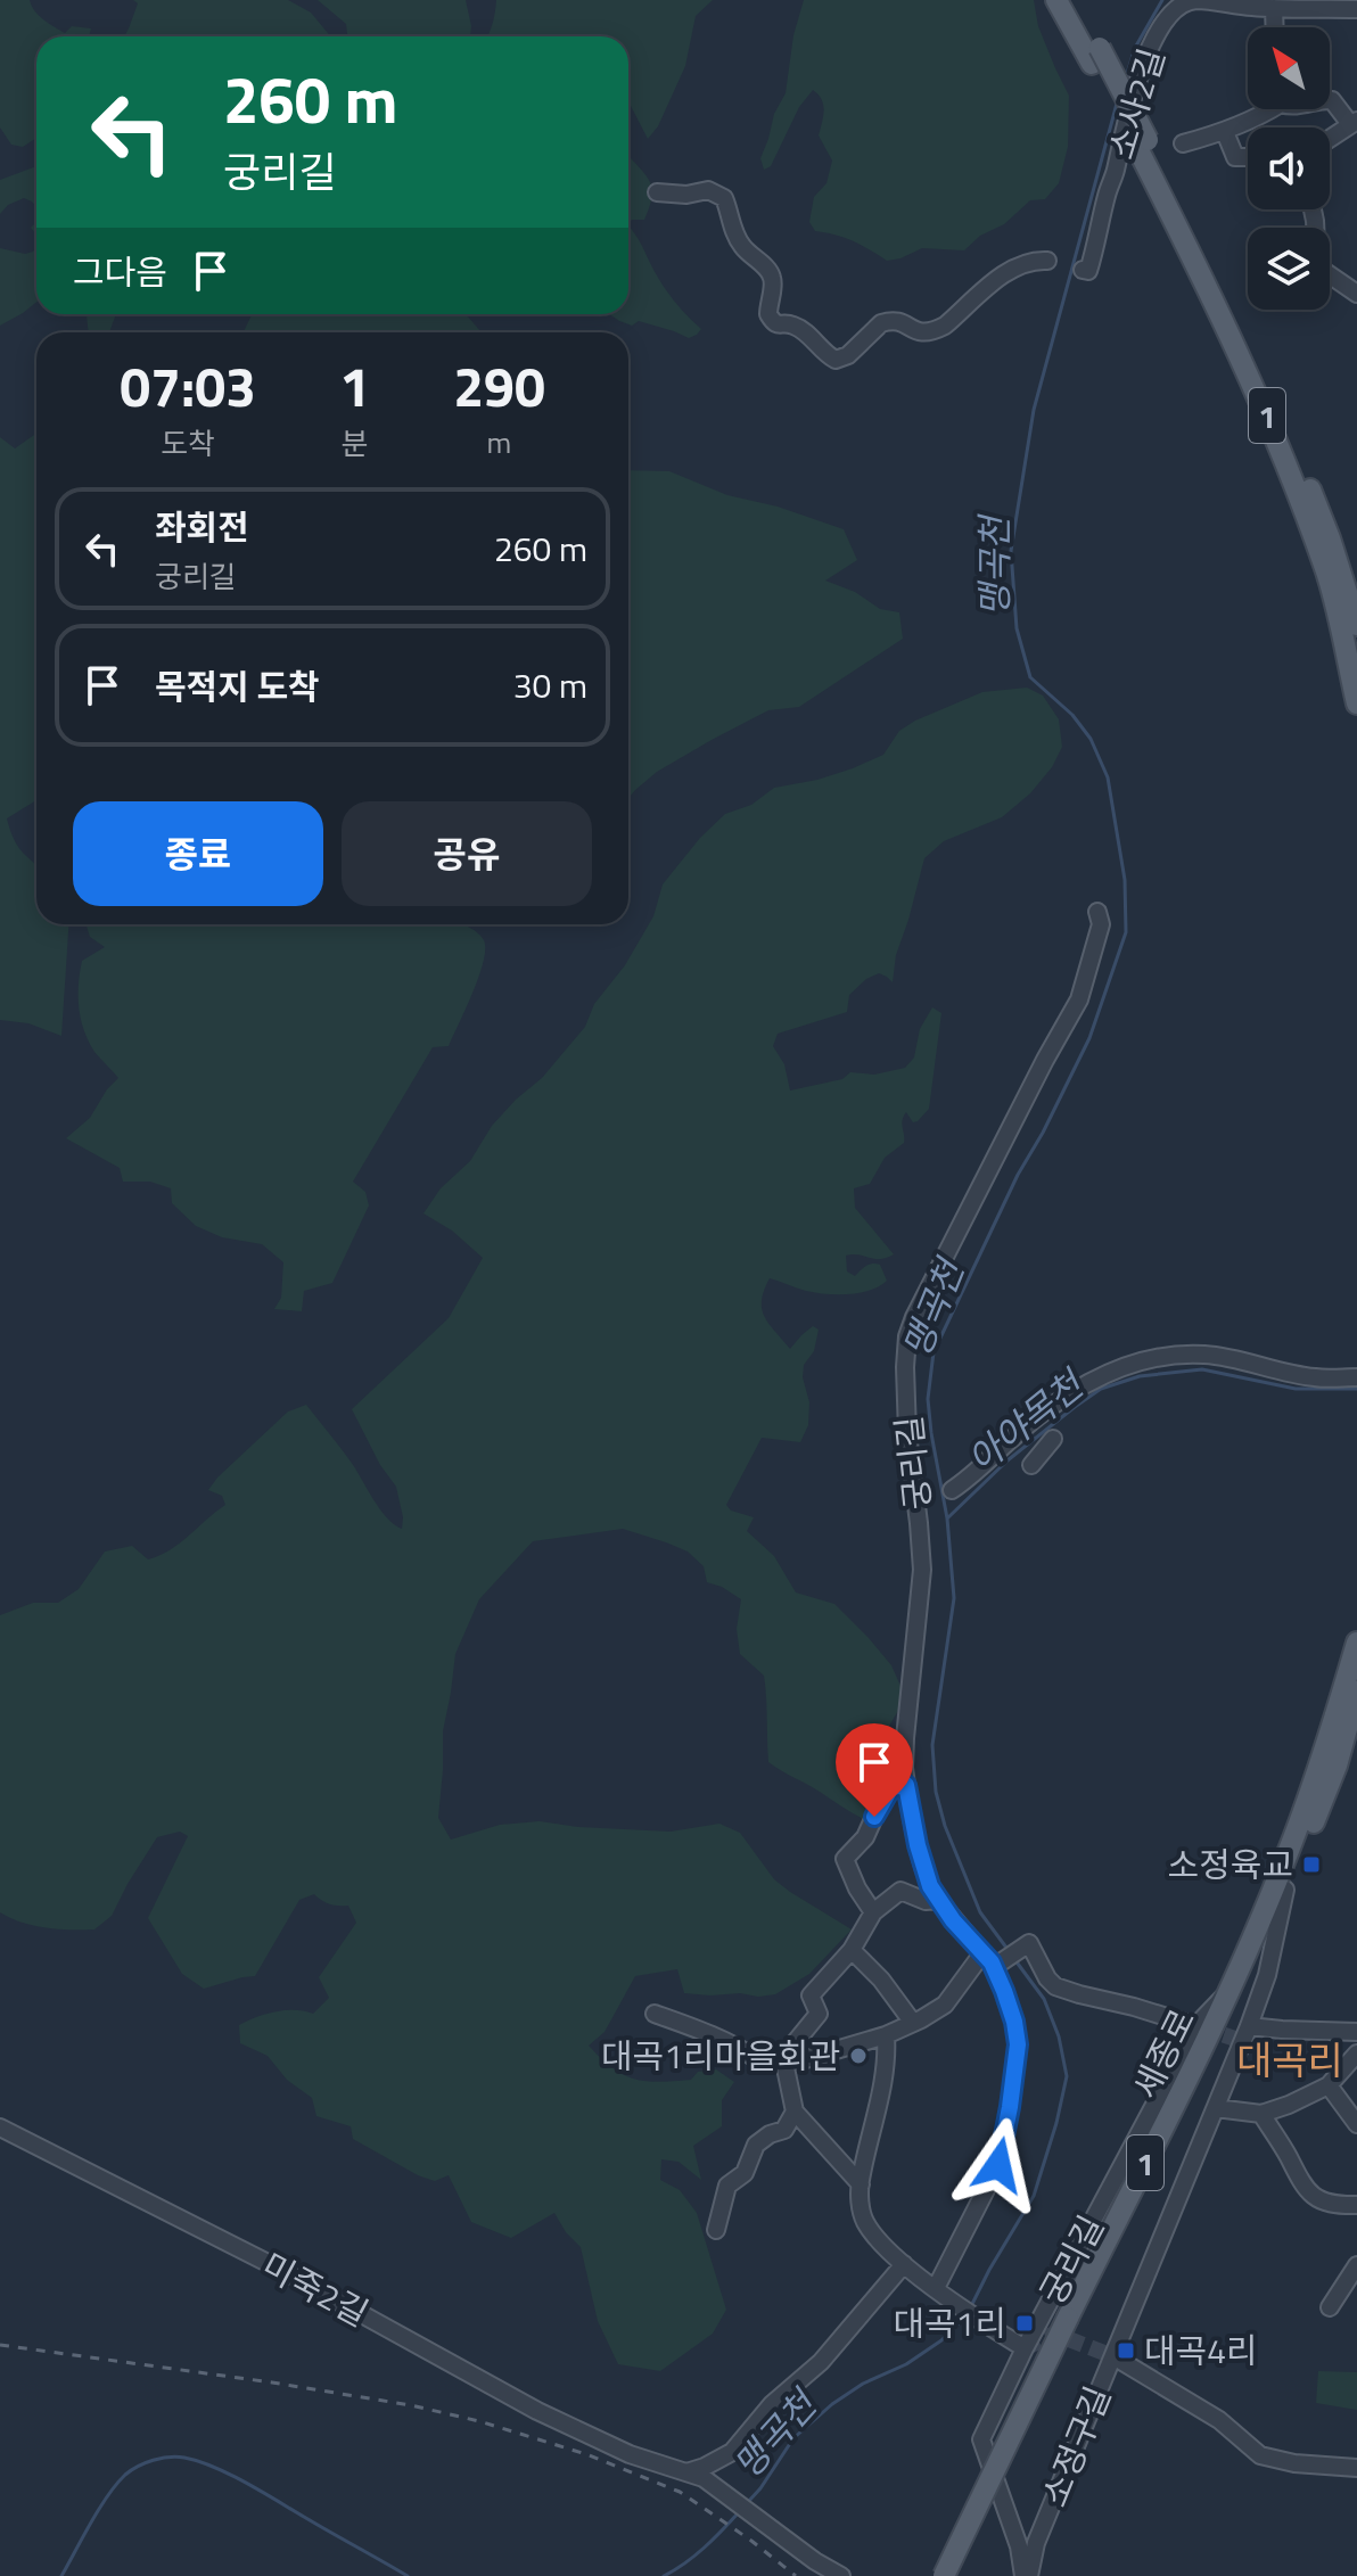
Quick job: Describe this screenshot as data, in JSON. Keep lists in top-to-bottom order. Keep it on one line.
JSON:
{"streets":{"main road":["1","세종로"],"street":["소사2길","궁리길","미죽2길","소정구길"]},"crossings":[["궁리길","세종로"],["궁리길","소정구길"],["세종로","소정구길"]],"districts":["대곡리"],"water":["맹곡천","아야목천"],"places":{"transit":["소정육교","대곡1리","대곡4리"],"other":["대곡1리마을회관"]},"north":"top left","page":{"turn":["260 m","궁리길"],"then":"그다음","eta":["07:03","도착","1","분","290","m"],"list":[{"name":"좌회전","note":"궁리길","value":"260 m"},{"name":"목적지 도착","value":"30 m"}],"buttons":["종료","공유"]}}
